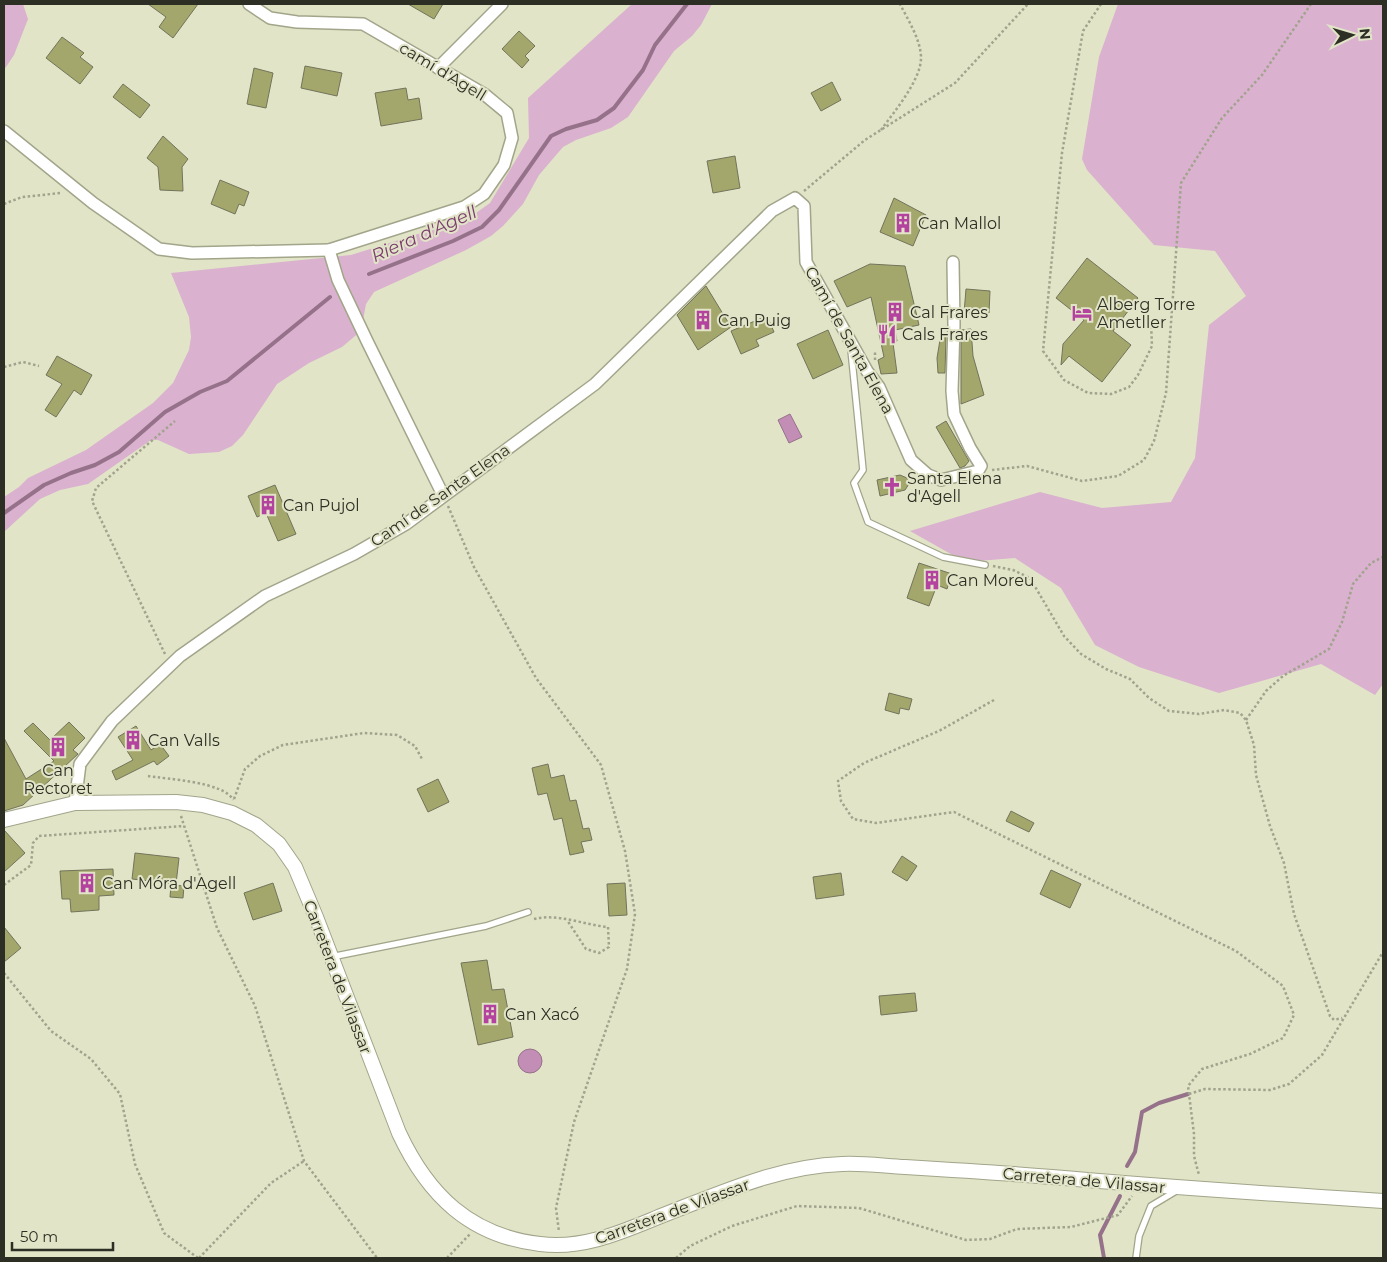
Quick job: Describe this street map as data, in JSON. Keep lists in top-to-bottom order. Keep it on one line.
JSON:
{"streets":{"street":["camí d'Agell","Camí de Santa Elena","Carretera de Vilassar"]},"crossings":[["Camí de Santa Elena","Carretera de Vilassar"]],"water":["Riera d'Agell"],"places":{"building":["Can Mallol","Cal Frares","Can Puig","Can Pujol","Can Moreu","Can Valls","Can Rectoret","Can Móra d'Agell","Can Xacó"],"hotel":["Alberg Torre Ametller"],"restaurant":["Cals Frares"],"church":["Santa Elena d'Agell"]},"scale_bar":"50 m","north":"right"}
